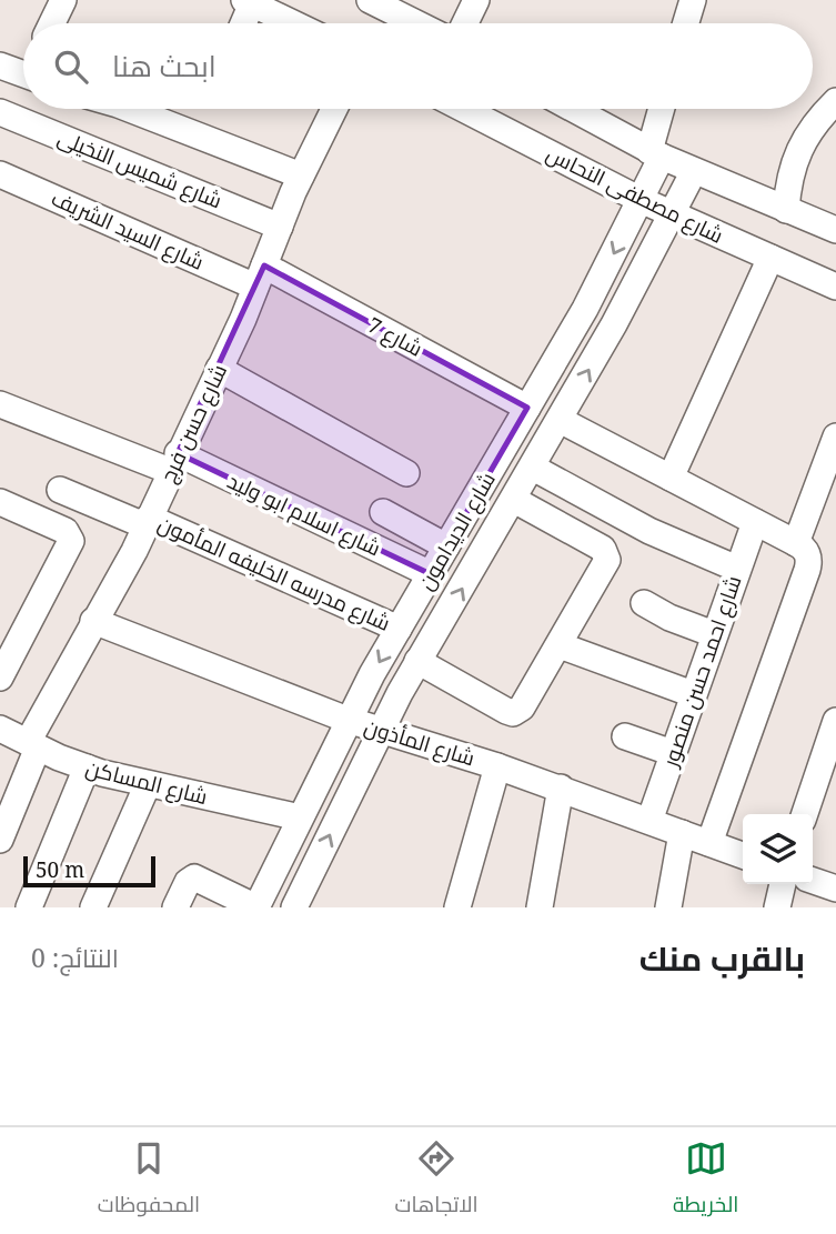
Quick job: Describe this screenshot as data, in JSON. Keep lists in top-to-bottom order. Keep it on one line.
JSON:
{"streets":{"street":["شارع شميس النخيلى","شارع مصطفى النحاس","شارع السيد الشريف","شارع 7","شارع حسن فرج","شارع اسلام ابو وليد","شارع الديدامون","شارع مدرسه الخليفه المأمون","شارع احمد حسن منصور","شارع المأذون","شارع المساكن"]},"crossings":[["شارع شميس النخيلى","شارع حسن فرج"],["شارع مصطفى النحاس","شارع الديدامون"],["شارع السيد الشريف","شارع 7"],["شارع السيد الشريف","شارع حسن فرج"],["شارع 7","شارع حسن فرج"],["شارع 7","شارع الديدامون"],["شارع حسن فرج","شارع اسلام ابو وليد"],["شارع حسن فرج","شارع مدرسه الخليفه المأمون"],["شارع حسن فرج","شارع المأذون"],["شارع حسن فرج","شارع المساكن"],["شارع اسلام ابو وليد","شارع الديدامون"],["شارع الديدامون","شارع مدرسه الخليفه المأمون"],["شارع الديدامون","شارع المأذون"],["شارع الديدامون","شارع المساكن"],["شارع احمد حسن منصور","شارع المأذون"]],"scale_bar":"50 m","page":{"search":"ابحث هنا","scale":"50 m","heading":["بالقرب منك","النتائج: 0"],"nav":["الخريطة","الاتجاهات","المحفوظات"]}}
